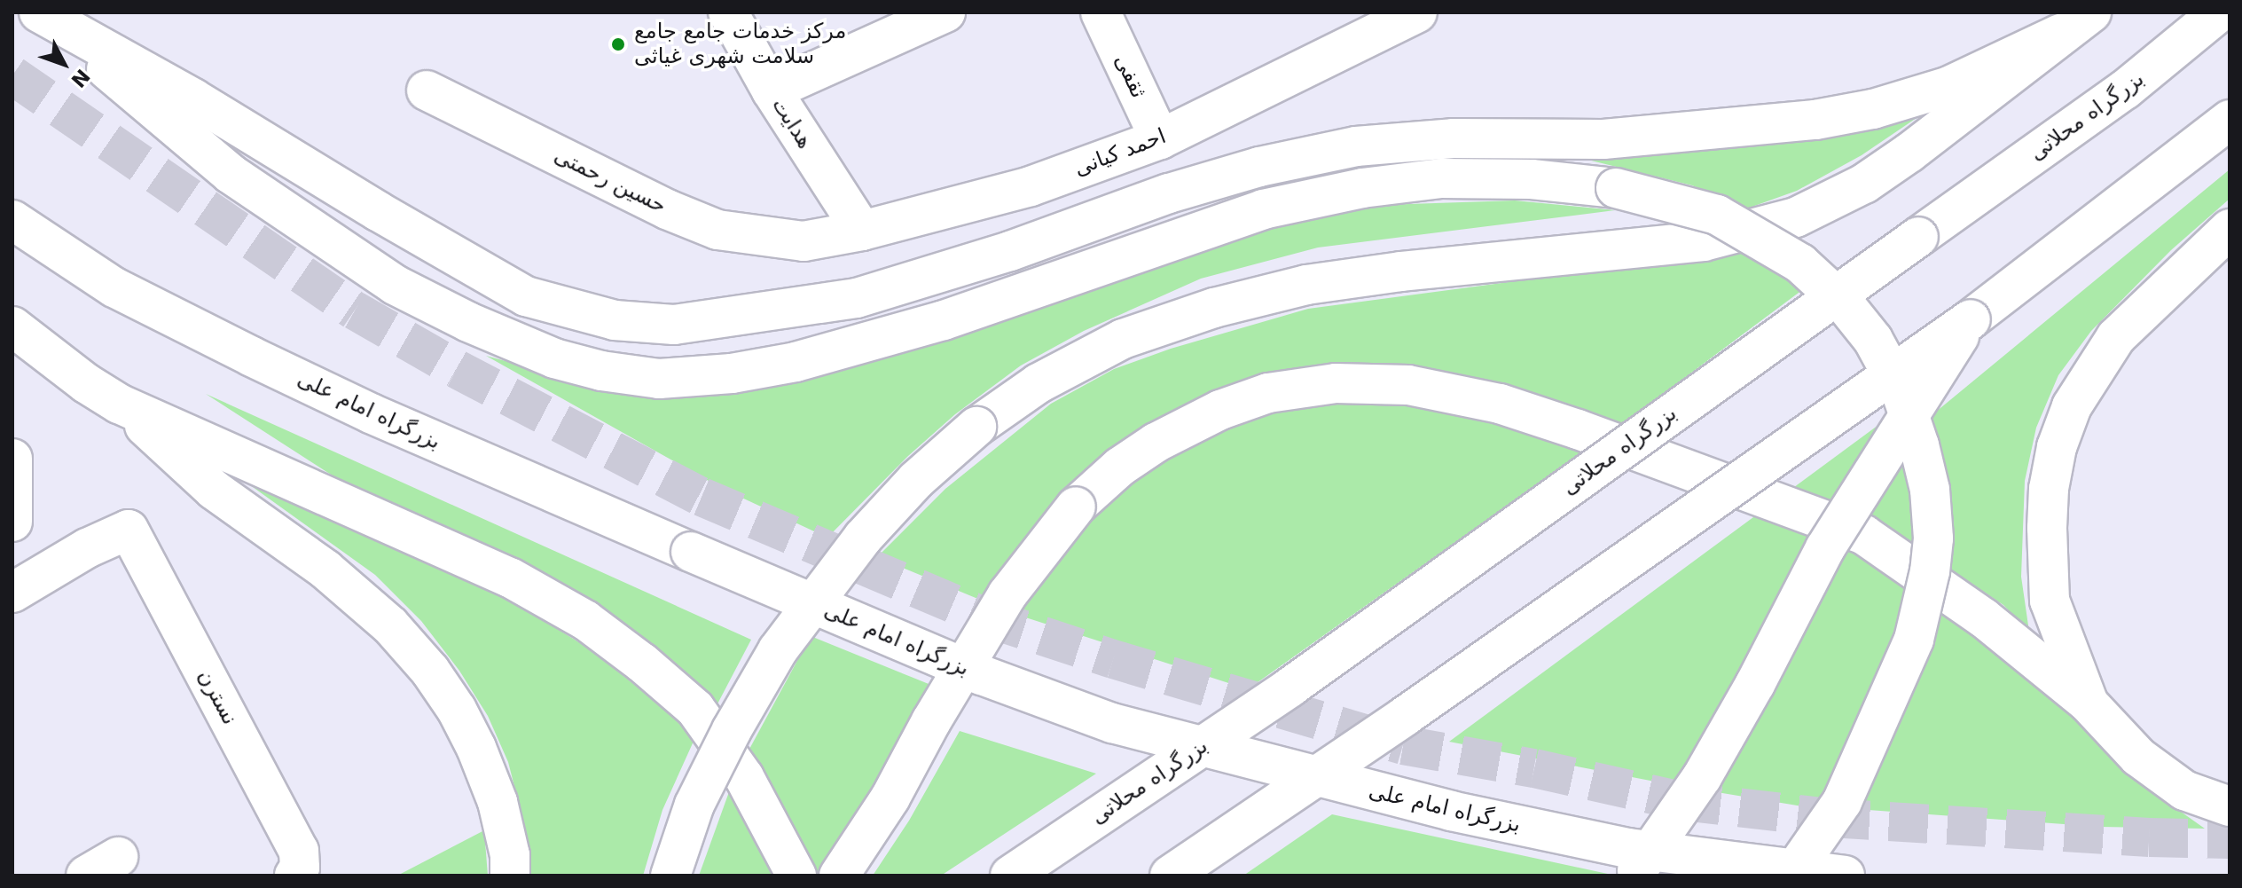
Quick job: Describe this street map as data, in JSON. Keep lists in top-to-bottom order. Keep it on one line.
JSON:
{"streets":{"main road":["ثقفی","بزرگراه محلاتی","هدایت","احمد کیانی","حسین رحمتی","بزرگراه امام علی","نسترن"]},"crossings":[["ثقفی","احمد کیانی"],["هدایت","احمد کیانی"],["احمد کیانی","حسین رحمتی"]],"places":["مرکز خدمات جامع جامع سلامت شهری غیاثی"],"north":"bottom right"}
